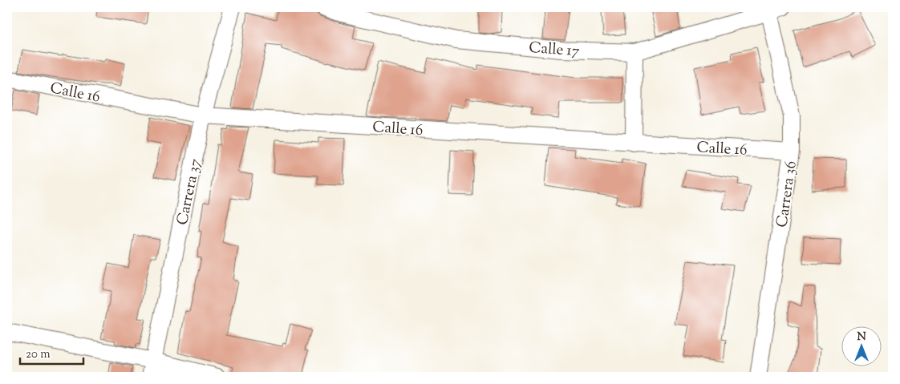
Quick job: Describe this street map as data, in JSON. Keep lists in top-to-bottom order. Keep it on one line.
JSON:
{"streets":{"street":["Calle 17","Calle 16","Carrera 37","Carrera 36"]},"crossings":[["Calle 17","Carrera 36"],["Calle 16","Carrera 37"],["Calle 16","Carrera 36"]],"scale_bar":"20 m","north":"top"}
